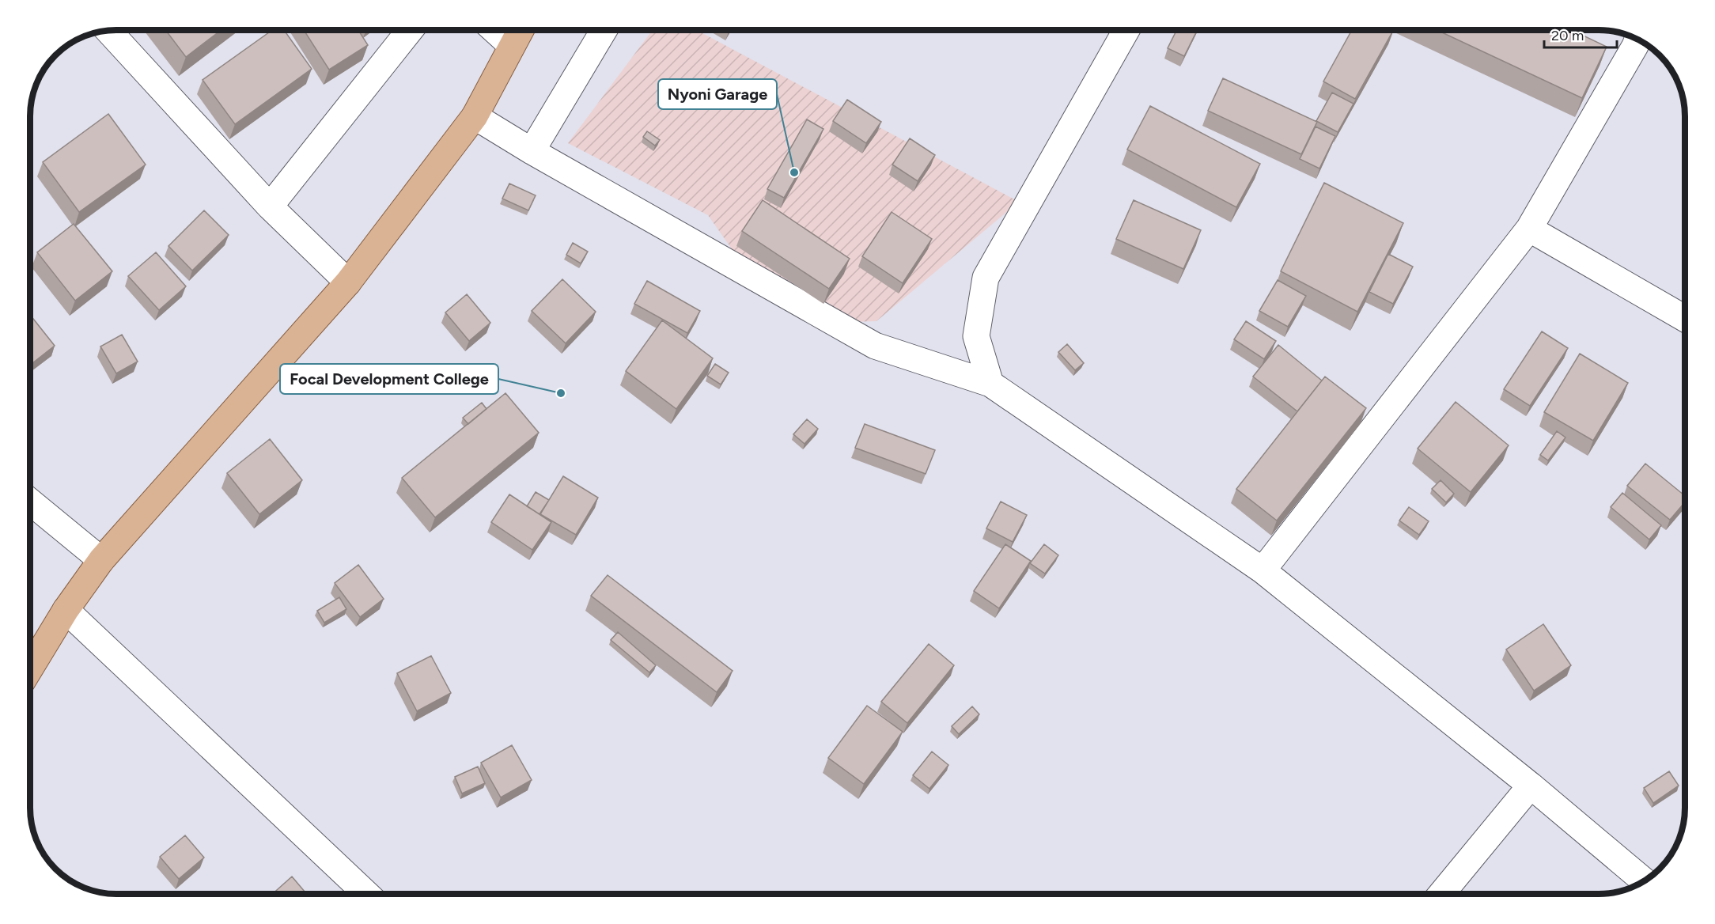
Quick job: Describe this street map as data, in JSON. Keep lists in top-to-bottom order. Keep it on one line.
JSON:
{"places":["Nyoni Garage","Focal Development College"],"scale_bar":"20 m"}
